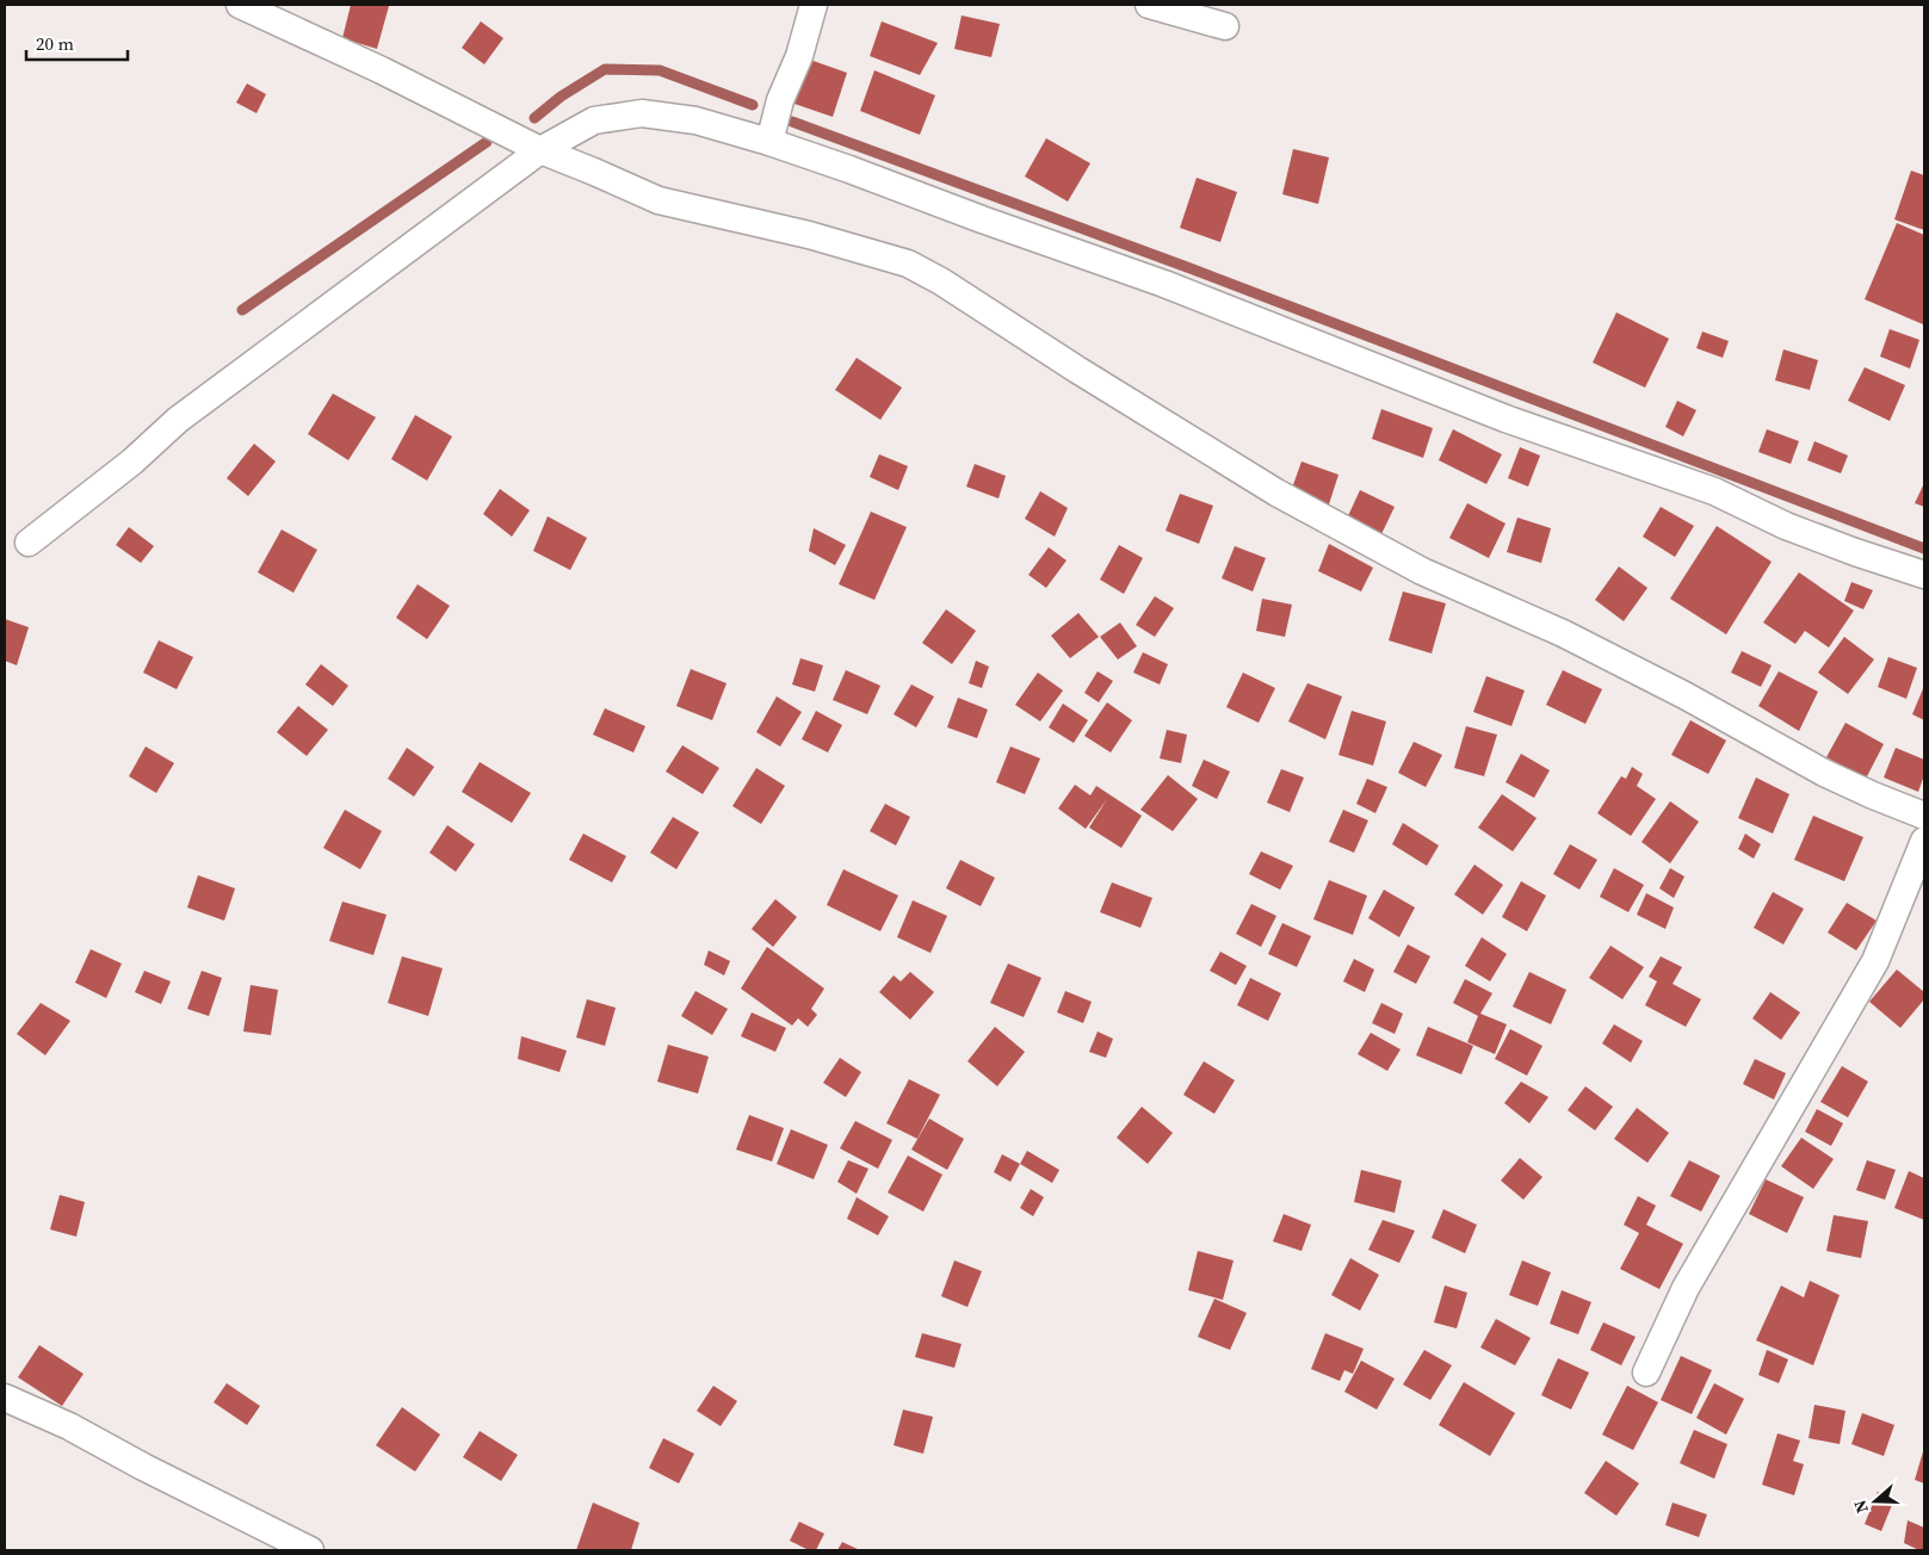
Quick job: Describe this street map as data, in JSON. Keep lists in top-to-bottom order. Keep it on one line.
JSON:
{"scale_bar":"20 m","north":"left"}
